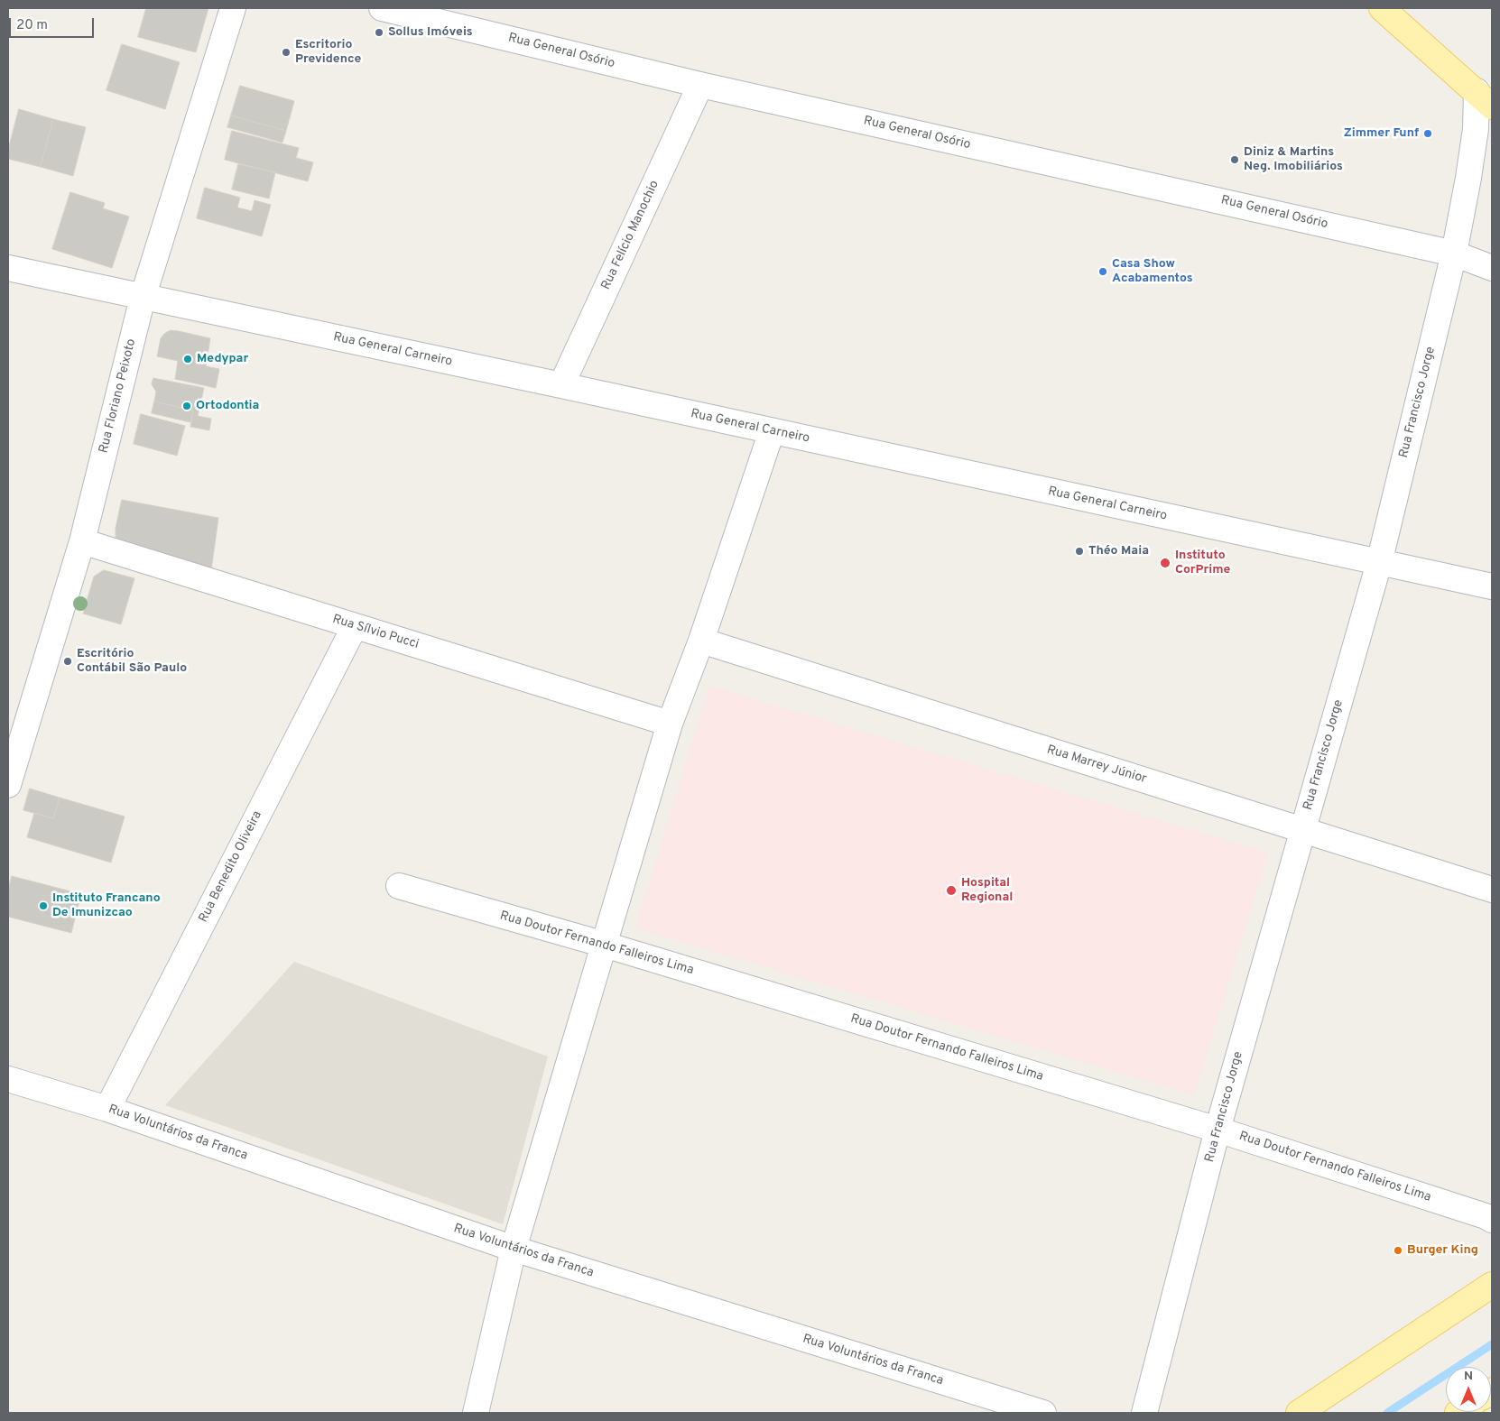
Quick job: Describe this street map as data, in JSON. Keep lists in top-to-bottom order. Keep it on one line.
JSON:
{"streets":{"street":["Rua General Osório","Rua Felício Manochio","Rua General Carneiro","Rua Floriano Peixoto","Rua Francisco Jorge","Rua Sílvio Pucci","Rua Marrey Júnior","Rua Benedito Oliveira","Rua Doutor Fernando Falleiros Lima","Rua Voluntários da Franca"]},"crossings":[["Rua General Osório","Rua Felício Manochio"],["Rua General Osório","Rua Francisco Jorge"],["Rua Felício Manochio","Rua General Carneiro"],["Rua General Carneiro","Rua Floriano Peixoto"],["Rua General Carneiro","Rua Francisco Jorge"],["Rua Floriano Peixoto","Rua Sílvio Pucci"],["Rua Francisco Jorge","Rua Marrey Júnior"],["Rua Francisco Jorge","Rua Doutor Fernando Falleiros Lima"],["Rua Sílvio Pucci","Rua Benedito Oliveira"],["Rua Benedito Oliveira","Rua Voluntários da Franca"]],"places":["Sollus Imóveis","Escritorio Previdence","Zimmer Funf","Diniz & Martins Neg. Imobiliários","Casa Show Acabamentos","Medypar","Ortodontia","Théo Maia","Instituto CorPrime","Escritório Contábil São Paulo","Hospital Regional","Instituto Francano De Imunizcao","Burger King"],"scale_bar":"20 m","north":"top"}
